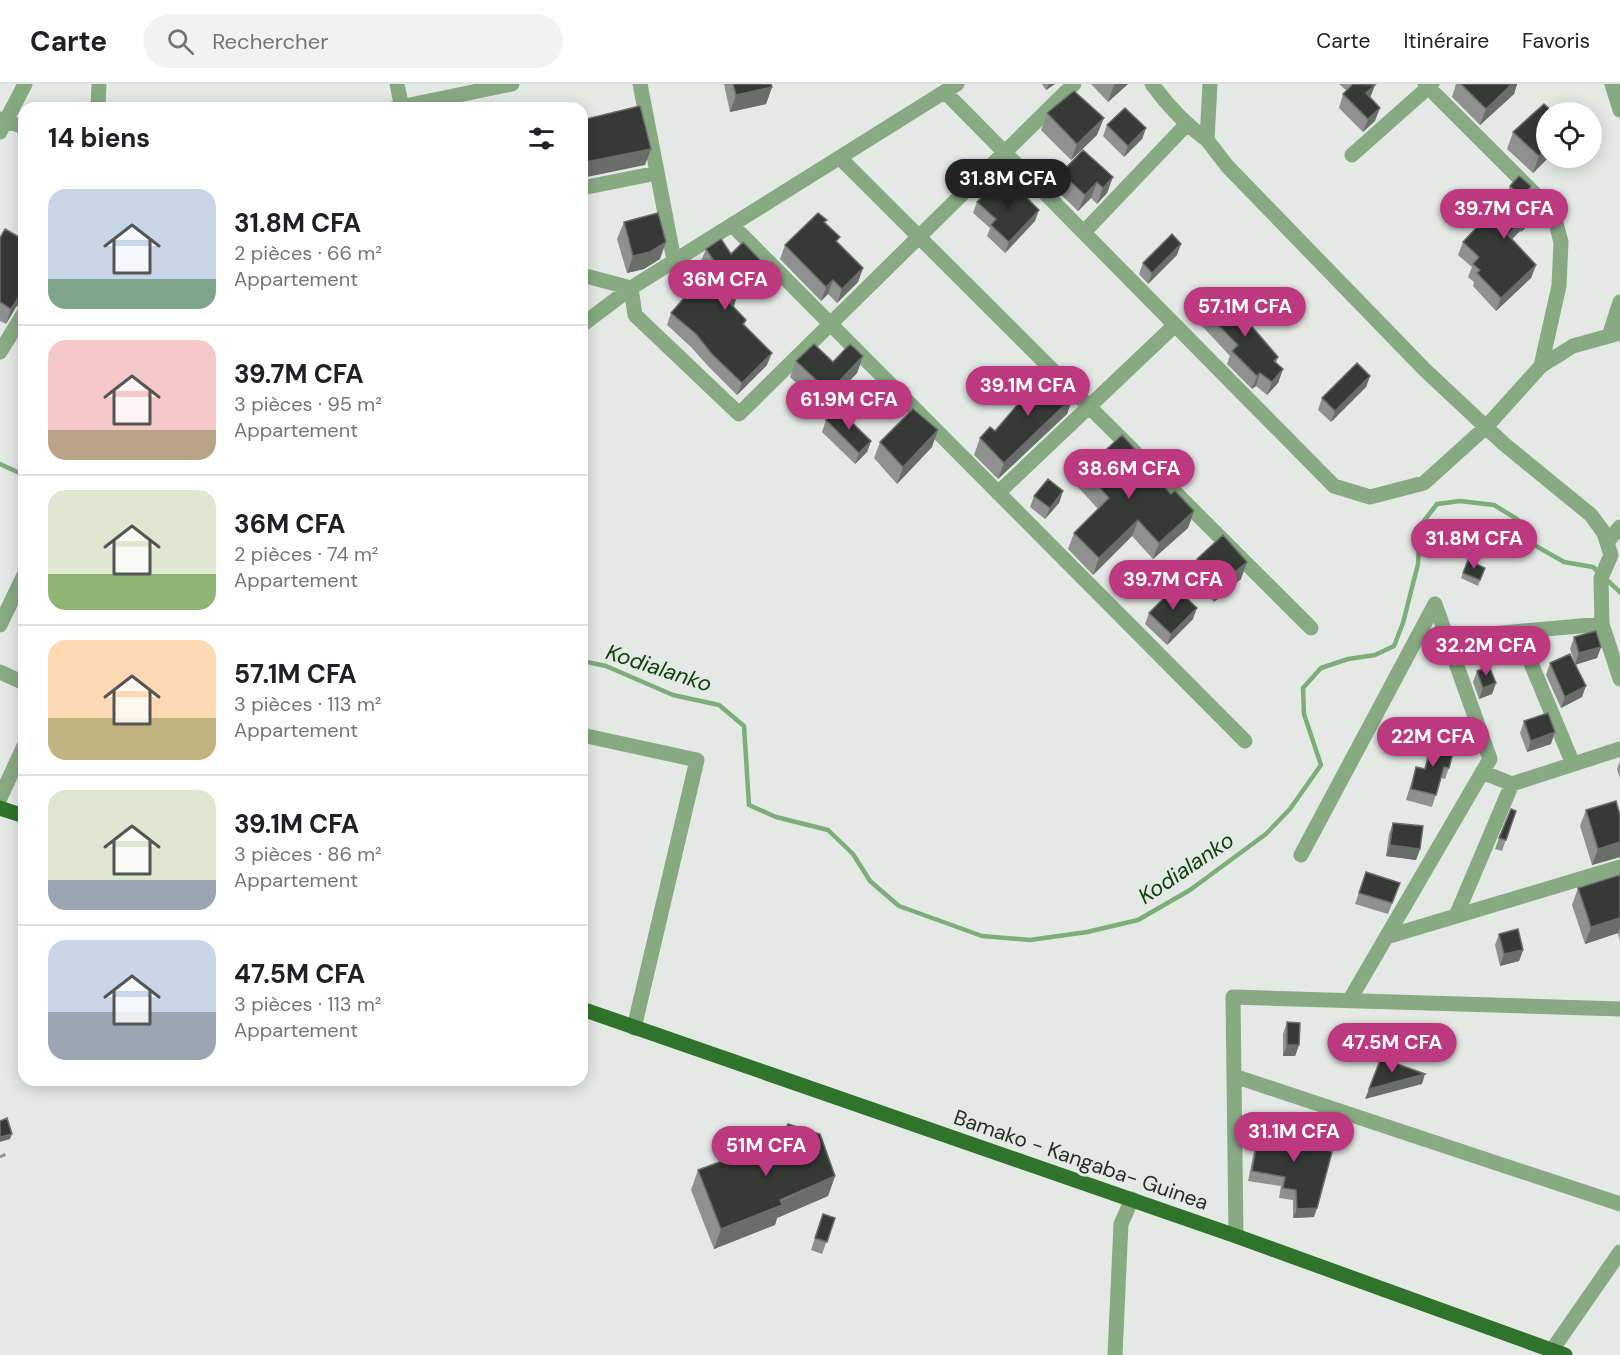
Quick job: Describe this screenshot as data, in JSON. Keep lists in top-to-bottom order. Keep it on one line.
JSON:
{"streets":{"main road":["Bamako - Kangaba- Guinea"]},"water":["Kodialanko"],"page":{"header":"Carte","search":"Rechercher","nav":["Carte","Itinéraire","Favoris"],"heading":"14 biens","price":["31.8M CFA","39.7M CFA","36M CFA","57.1M CFA","39.1M CFA","61.9M CFA","38.6M CFA","31.8M CFA","39.7M CFA","32.2M CFA","22M CFA","47.5M CFA","31.1M CFA","51M CFA"],"list":[{"name":"31.8M CFA","note":"2 pièces · 66 m² · Appartement"},{"name":"39.7M CFA","note":"3 pièces · 95 m² · Appartement"},{"name":"36M CFA","note":"2 pièces · 74 m² · Appartement"},{"name":"57.1M CFA","note":"3 pièces · 113 m² · Appartement"},{"name":"39.1M CFA","note":"3 pièces · 86 m² · Appartement"},{"name":"47.5M CFA","note":"3 pièces · 113 m² · Appartement"}]}}
